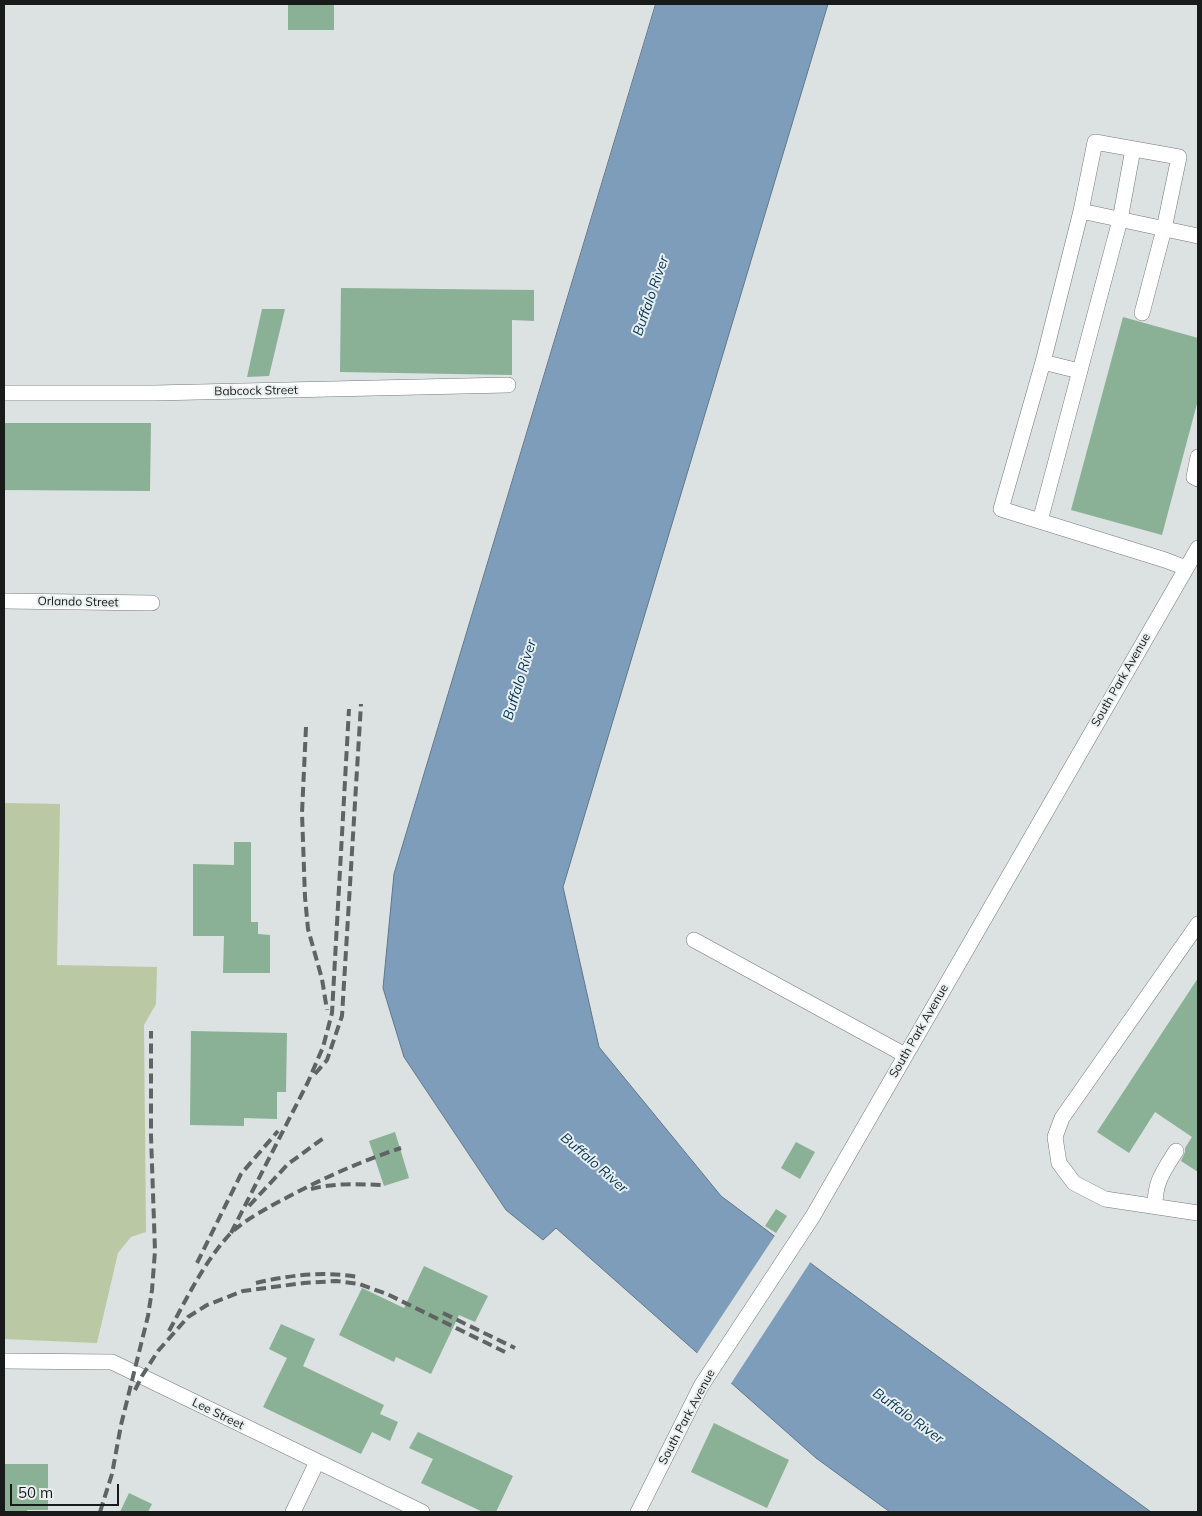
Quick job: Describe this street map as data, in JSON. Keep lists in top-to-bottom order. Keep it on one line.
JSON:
{"streets":{"street":["Babcock Street","Orlando Street","South Park Avenue","Lee Street"]},"water":["Buffalo River"],"scale_bar":"50 m"}
